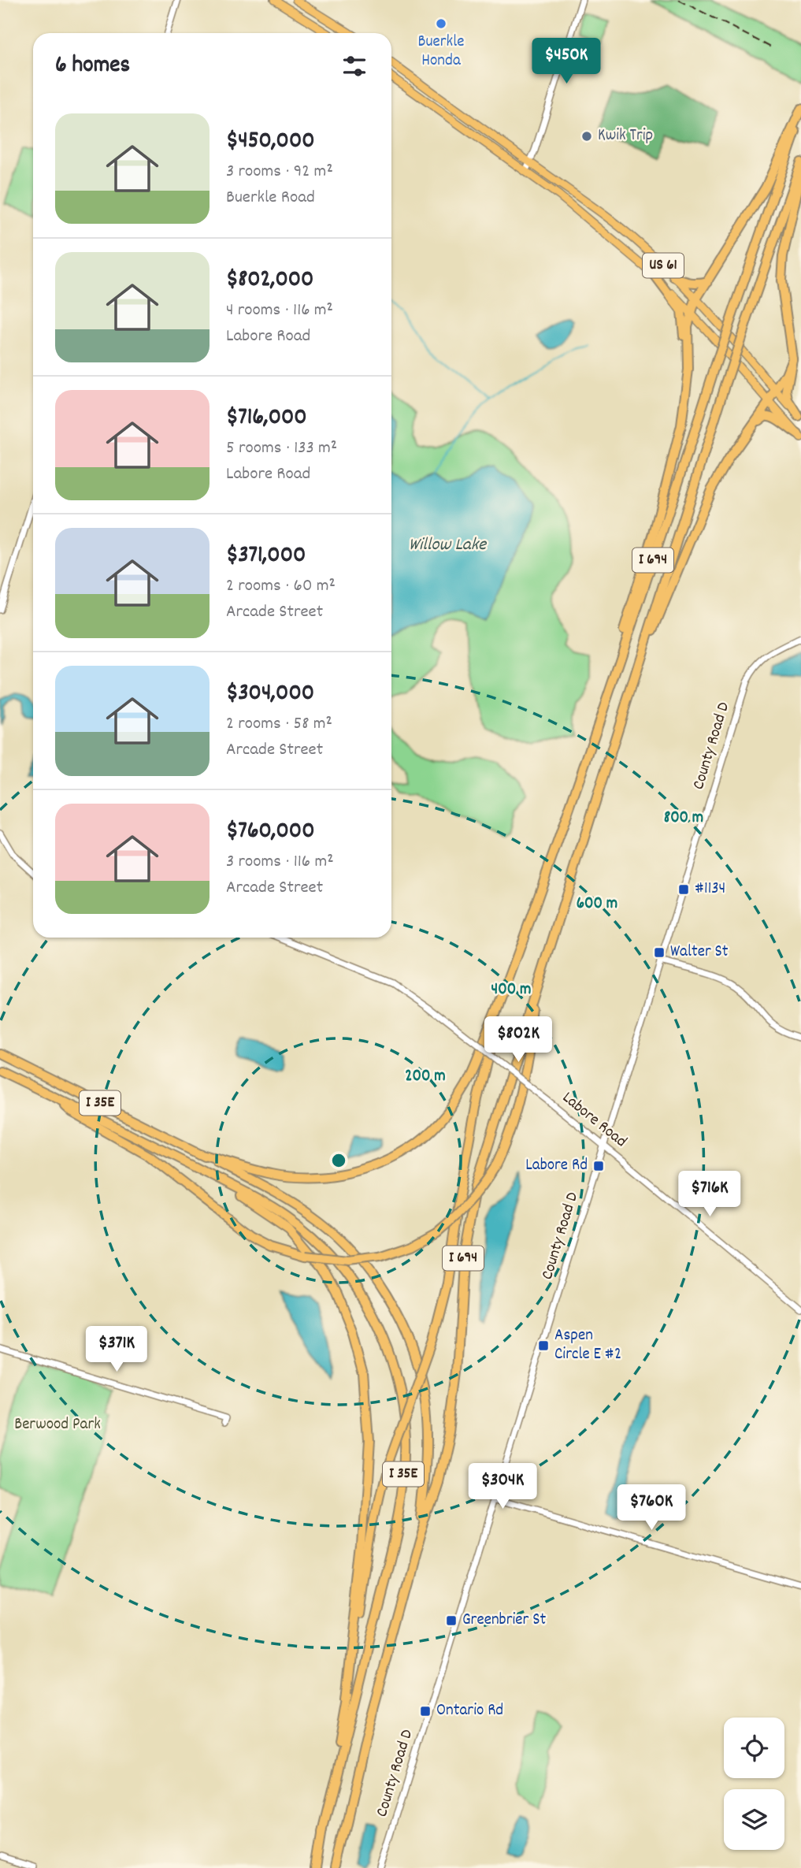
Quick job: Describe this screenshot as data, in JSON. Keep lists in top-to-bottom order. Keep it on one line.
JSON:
{"streets":{"highway":["I 694","I 35E"],"main road":["US 61"],"street":["County Road D","Labore Road"]},"crossings":[["I 694","I 35E"],["County Road D","Labore Road"]],"water":["Willow Lake"],"parks":["Berwood Park"],"places":{"other":["Buerkle Honda","Kwik Trip"],"transit":["#1134","Walter St","Labore Rd","Aspen Circle E #2","Greenbrier St","Ontario Rd"]},"page":{"heading":"6 homes","price":["$450K","$802K","$716K","$371K","$304K","$760K"],"list":[{"name":"$450,000","note":"3 rooms · 92 m² · Buerkle Road"},{"name":"$802,000","note":"4 rooms · 116 m² · Labore Road"},{"name":"$716,000","note":"5 rooms · 133 m² · Labore Road"},{"name":"$371,000","note":"2 rooms · 60 m² · Arcade Street"},{"name":"$304,000","note":"2 rooms · 58 m² · Arcade Street"},{"name":"$760,000","note":"3 rooms · 116 m² · Arcade Street"}]},"rings":["800 m","600 m","400 m","200 m"]}
